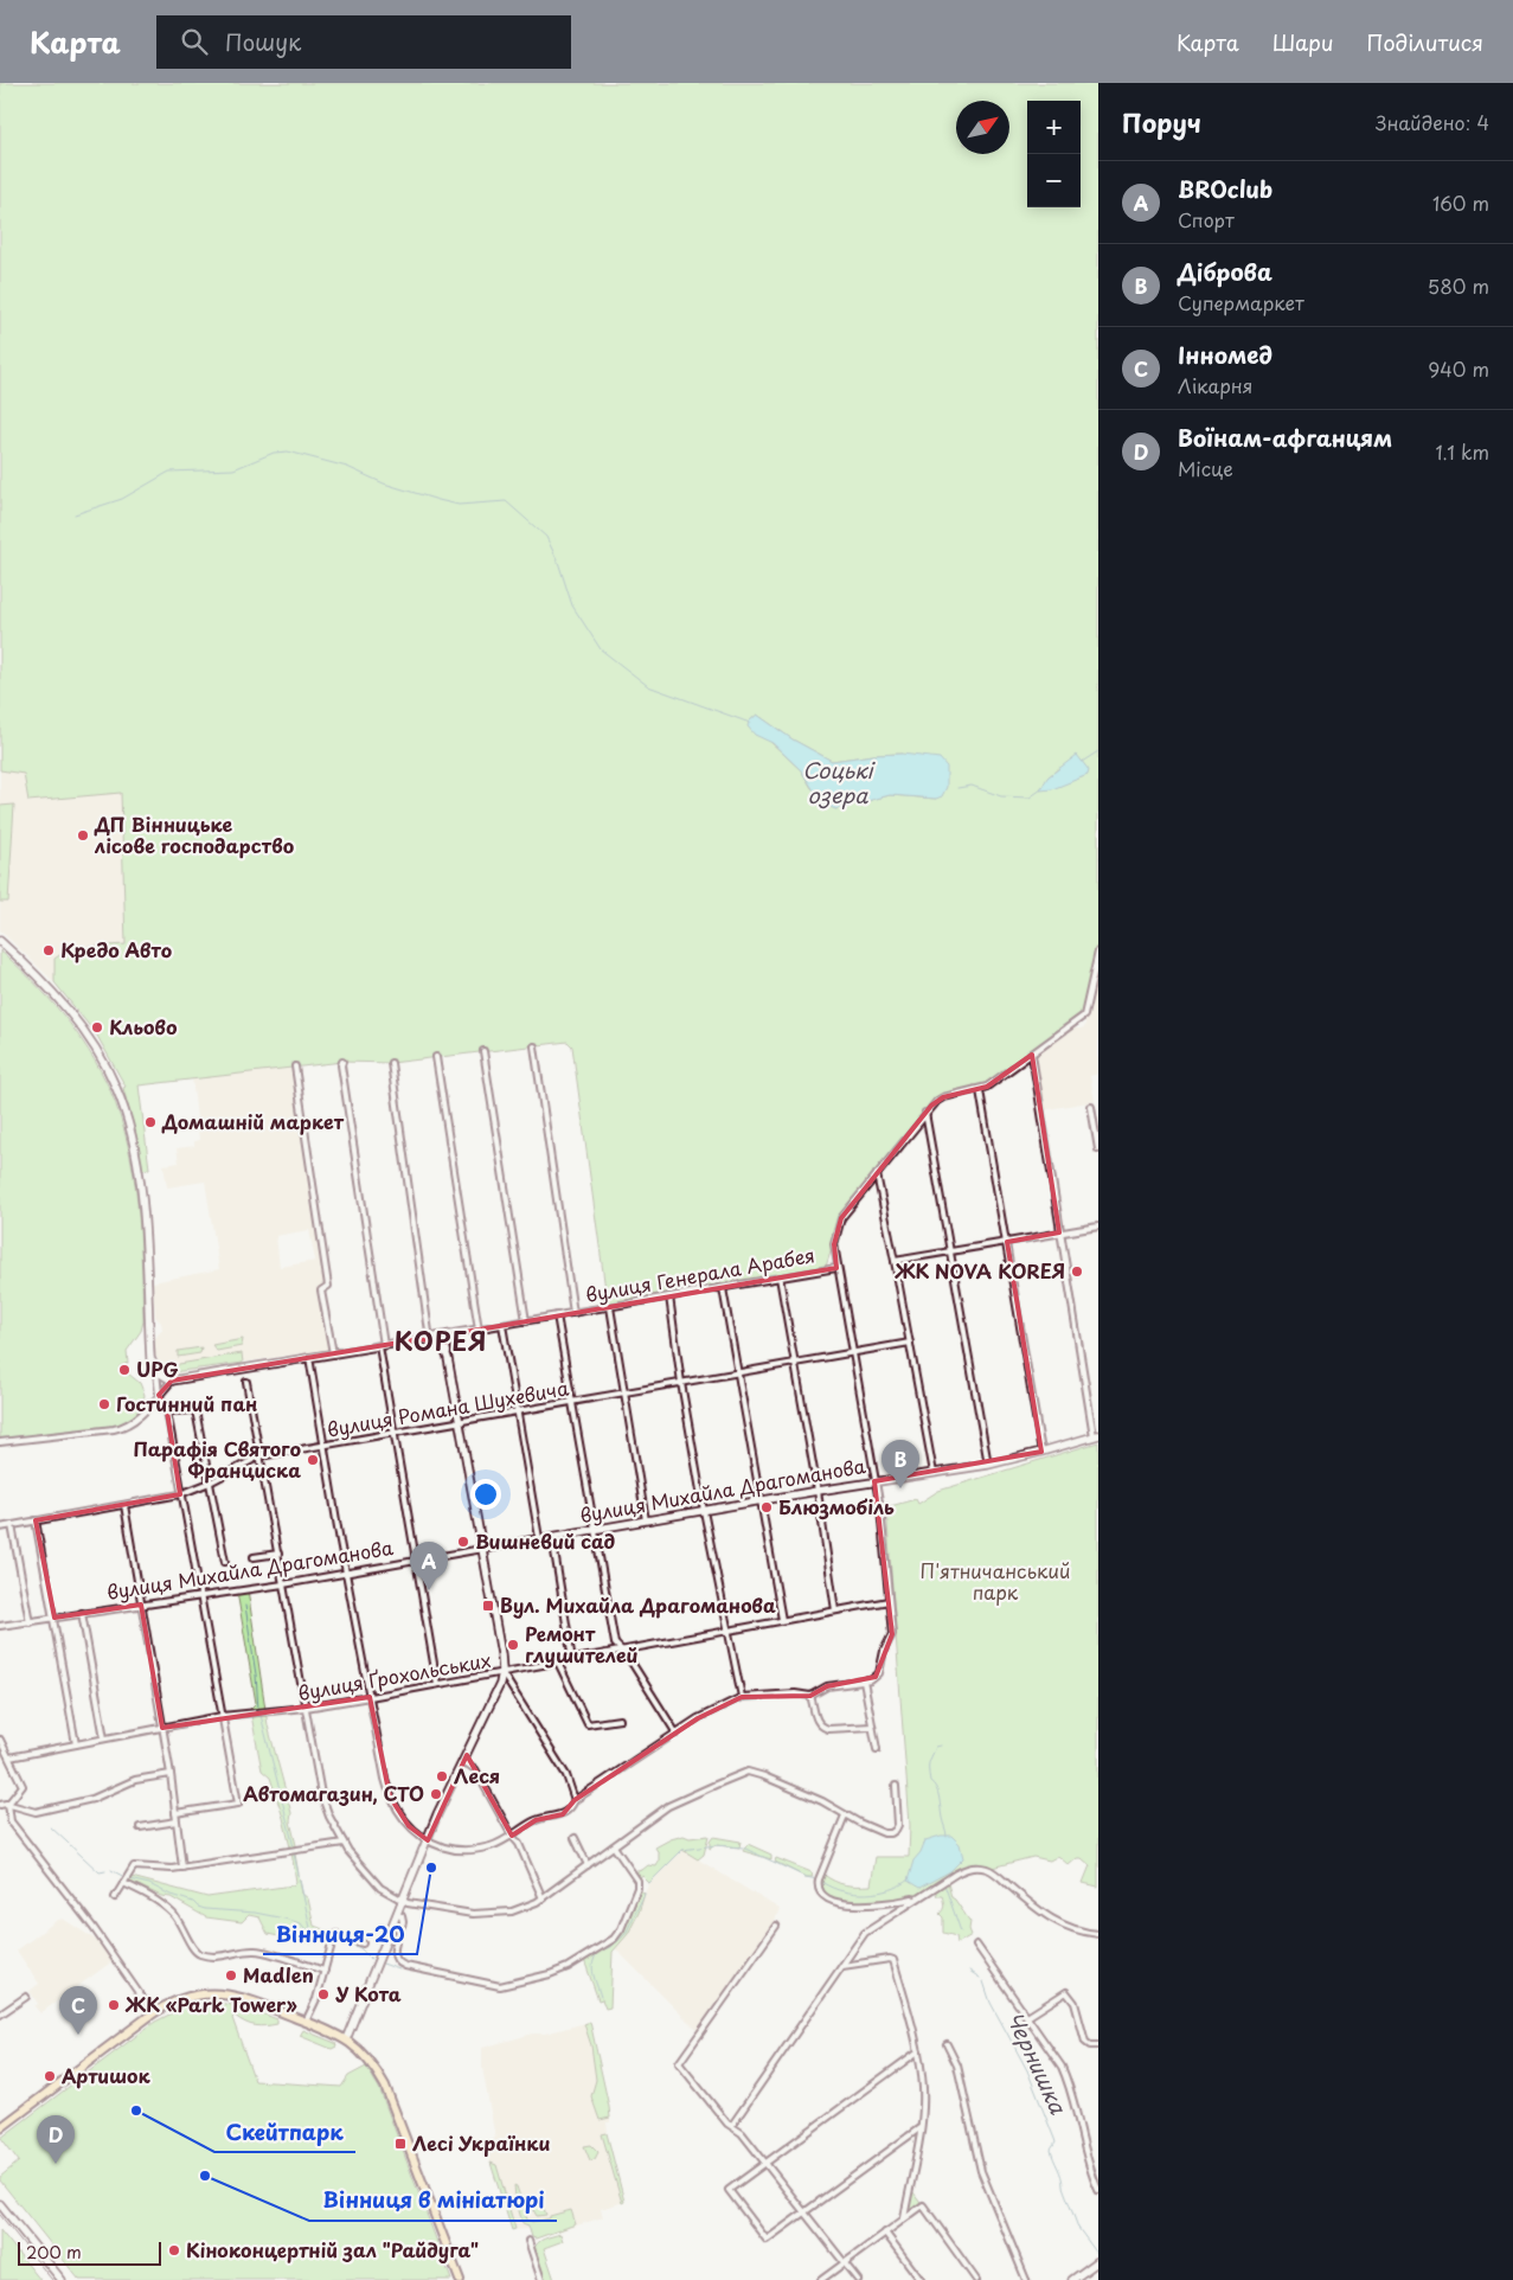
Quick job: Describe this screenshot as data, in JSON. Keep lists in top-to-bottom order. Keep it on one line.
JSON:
{"streets":{"main road":["вулиця Михайла Драгоманова"],"street":["вулиця Генерала Арабея","вулиця Романа Шухевича","вулиця Ґрохольських"]},"districts":["КОРЕЯ"],"water":["Соцькі озера","Чернишка"],"parks":["П'ятничанський парк"],"places":{"other":["ДП Вінницьке лісове господарство","Кредо Авто","Кльово","Домашній маркет","ЖК NOVA KOREЯ","UPG","Гостинний пан","Парафія Святого Франциска","Блюзмобіль","Вишневий сад","Ремонт глушителей","Леся","Автомагазин, СТО","Вінниця-20","Madlen","У Кота","ЖК «Park Tower»","Артишок","Скейтпарк","Вінниця в мініатюрі","Кіноконцертній зал \"Райдуга\""],"transit":["Вул. Михайла Драгоманова","Лесі Українки"]},"scale_bar":"200 m","north":"top right","page":{"header":"Карта","search":"Пошук","nav":["Карта","Шари","Поділитися"],"heading":["Поруч","Знайдено: 4"],"map_buttons":["+","−"],"list":[{"mark":"A","name":"BROclub","note":"Спорт","value":"160 m"},{"mark":"B","name":"Діброва","note":"Супермаркет","value":"580 m"},{"mark":"C","name":"Інномед","note":"Лікарня","value":"940 m"},{"mark":"D","name":"Воїнам-афганцям","note":"Місце","value":"1.1 km"}],"pins":["B","A","C","D"],"scale":"200 m"}}
